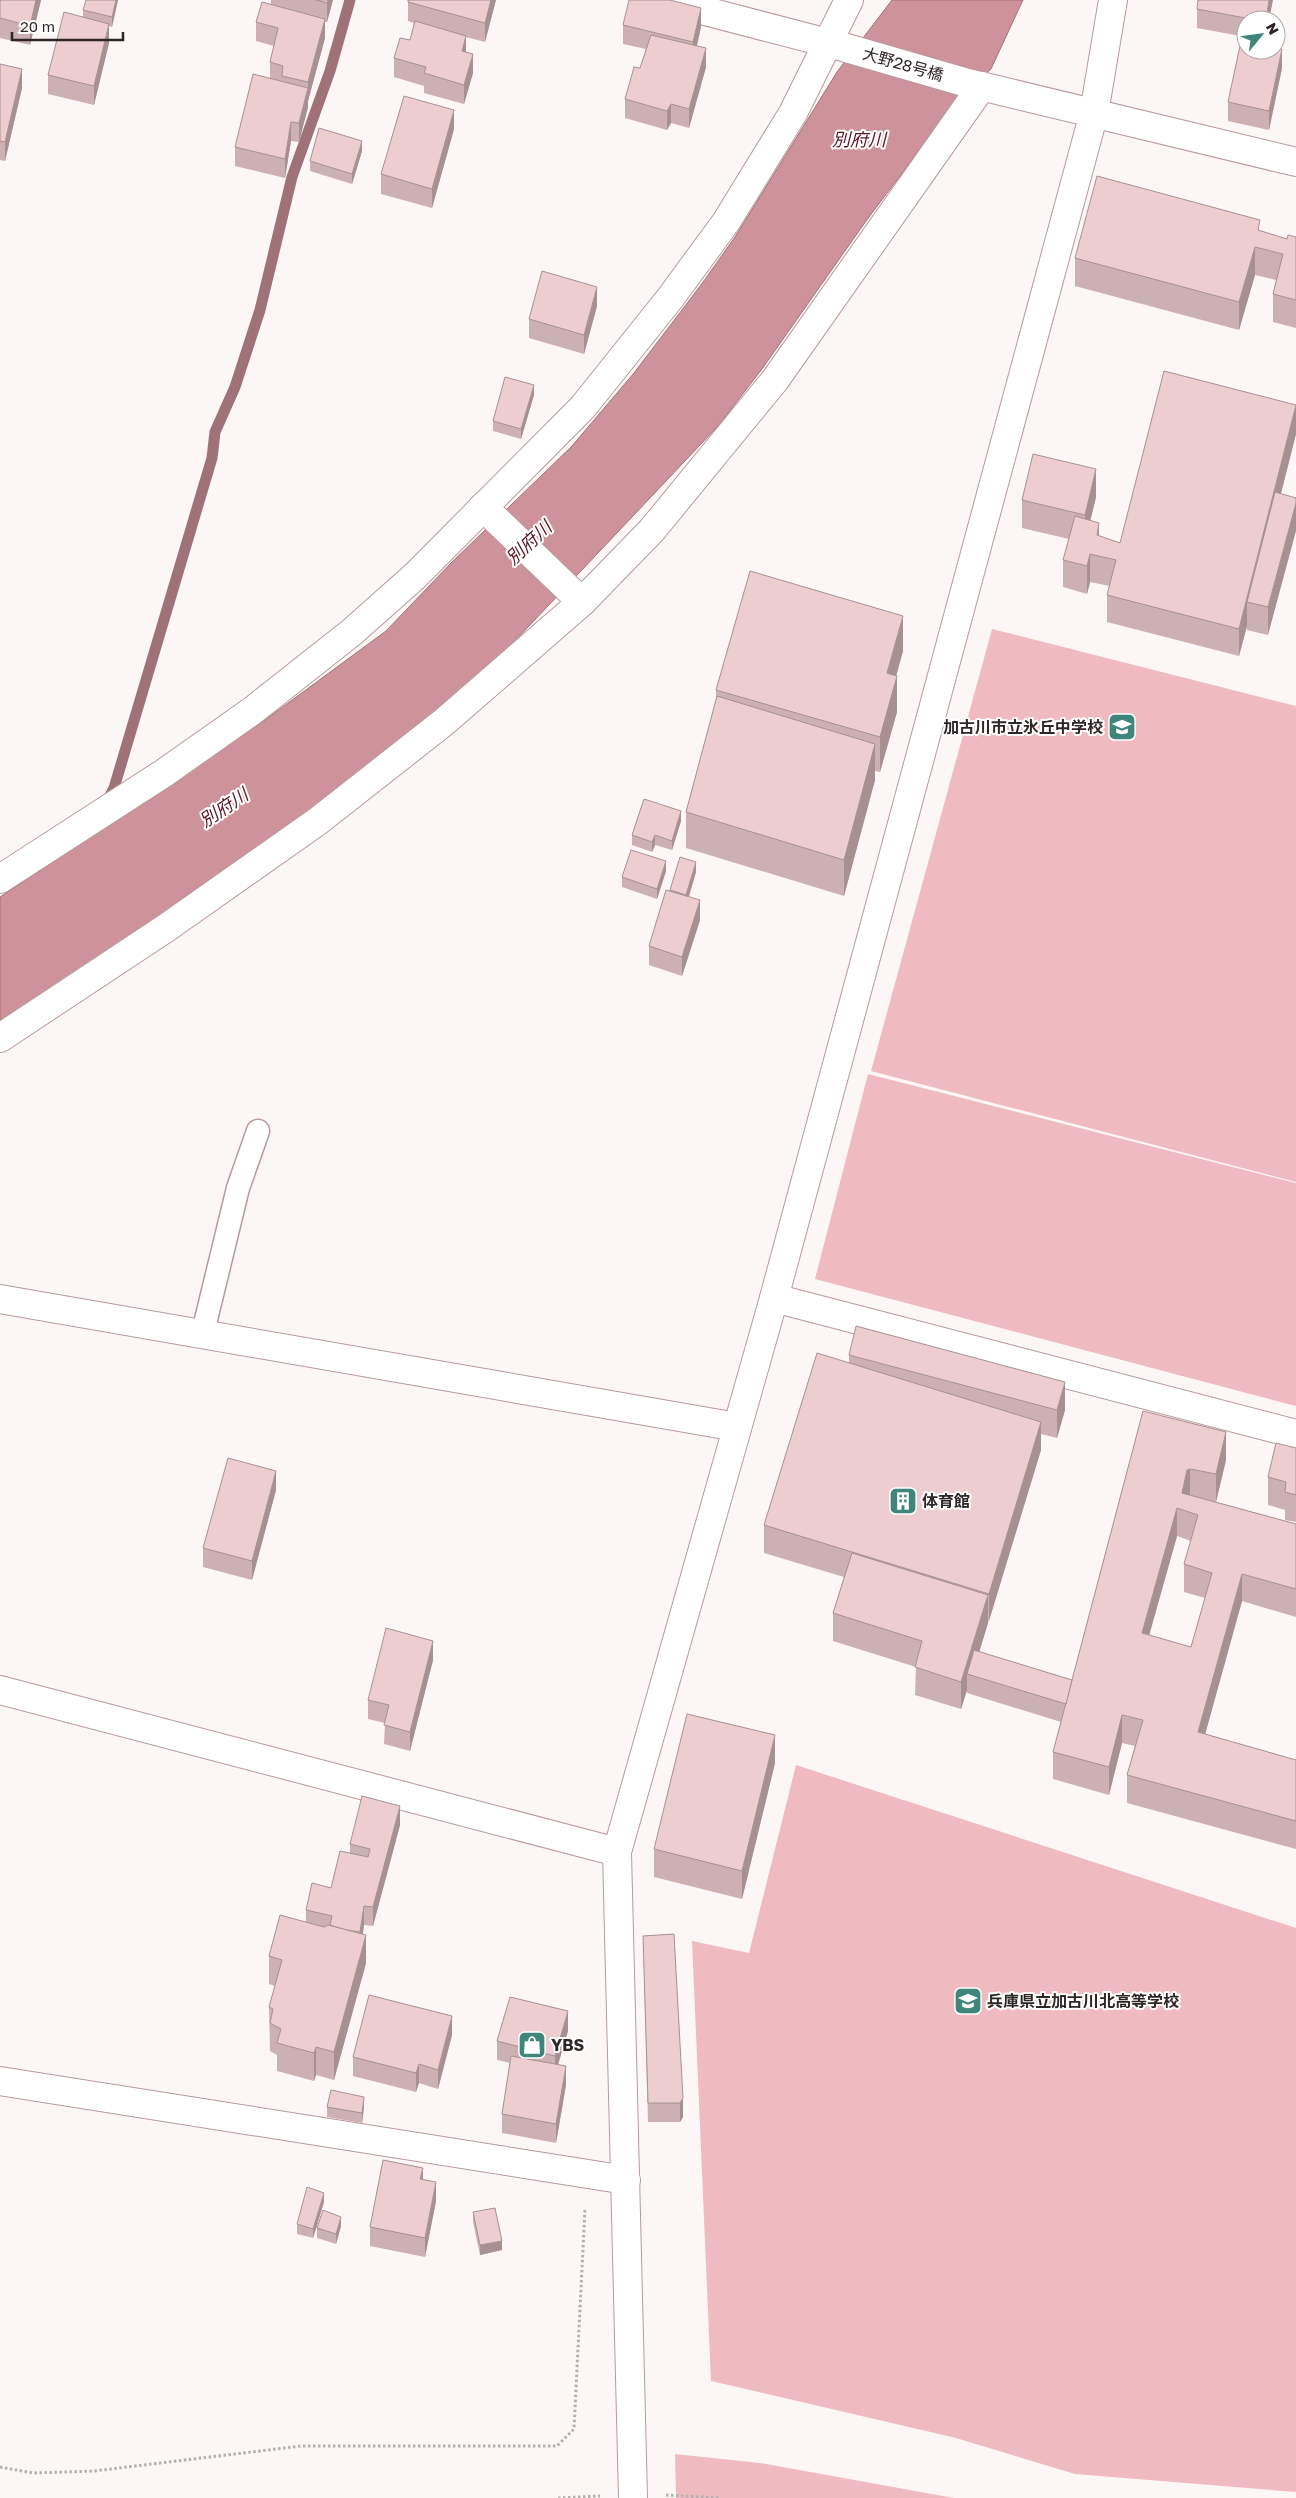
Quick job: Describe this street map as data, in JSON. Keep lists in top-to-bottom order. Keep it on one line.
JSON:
{"streets":{"street":["大野28号橋"]},"water":["別府川"],"places":{"school or university":["加古川市立氷丘中学校","兵庫県立加古川北高等学校"],"building":["体育館"],"shop":["YBS"]},"scale_bar":"20 m","north":"top right"}
